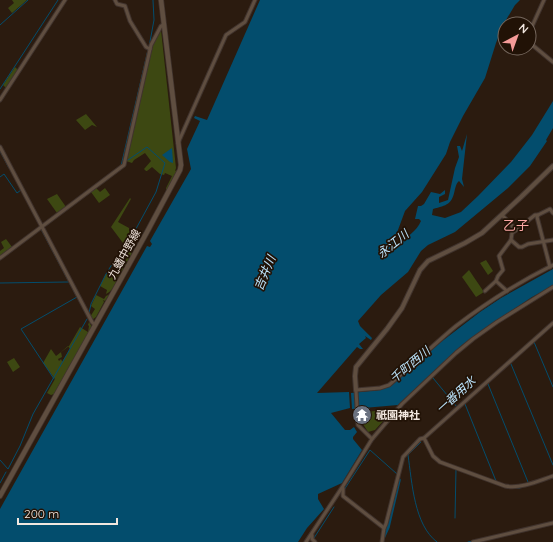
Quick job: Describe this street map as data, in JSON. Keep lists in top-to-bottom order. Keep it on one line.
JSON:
{"streets":{"main road":["九蟠中野線"]},"districts":["乙子"],"water":["永江川","吉井川","千町西川","一番用水"],"places":{"temple":["祇園神社"]},"scale_bar":"200 m","north":"top right"}
